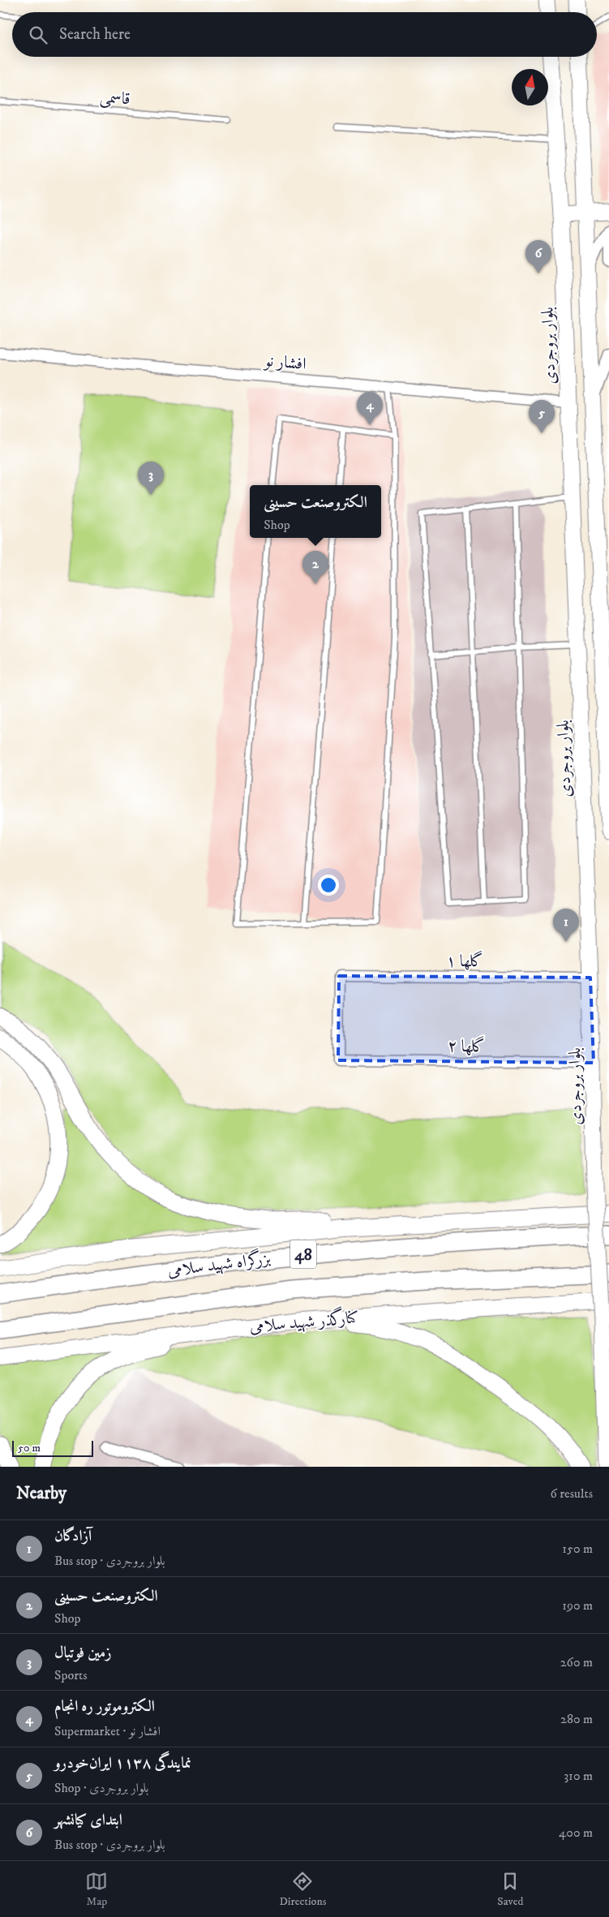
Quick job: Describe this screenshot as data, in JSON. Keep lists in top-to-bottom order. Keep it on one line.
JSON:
{"streets":{"highway":["48","بزرگراه شهید سلامی"],"main road":["بلوار بروجردی","کنارگذر شهید سلامی"],"street":["افشار نو","گلها ۱","گلها ۲"],"lane":["قاسمی"]},"crossings":[["بلوار بروجردی","افشار نو"],["بلوار بروجردی","گلها ۱"],["بلوار بروجردی","گلها ۲"],["گلها ۱","گلها ۲"]],"scale_bar":"50 m","north":"top","page":{"search":"Search here","pins":["6","4","5","3","2","1"],"popup":["الکتروصنعت حسینی","Shop"],"scale":"50 m","heading":["Nearby","6 results"],"list":[{"mark":"1","name":"آزادگان","note":"Bus stop · بلوار بروجردی","value":"150 m"},{"mark":"2","name":"الکتروصنعت حسینی","note":"Shop","value":"190 m"},{"mark":"3","name":"زمین فوتبال","note":"Sports","value":"260 m"},{"mark":"4","name":"الکتروموتور ره انجام","note":"Supermarket · افشار نو","value":"280 m"},{"mark":"5","name":"نمایندگی ۱۱۳۸ ایران‌خودرو","note":"Shop · بلوار بروجردی","value":"310 m"},{"mark":"6","name":"ابتدای کیانشهر","note":"Bus stop · بلوار بروجردی","value":"400 m"}],"nav":["Map","Directions","Saved"]}}
